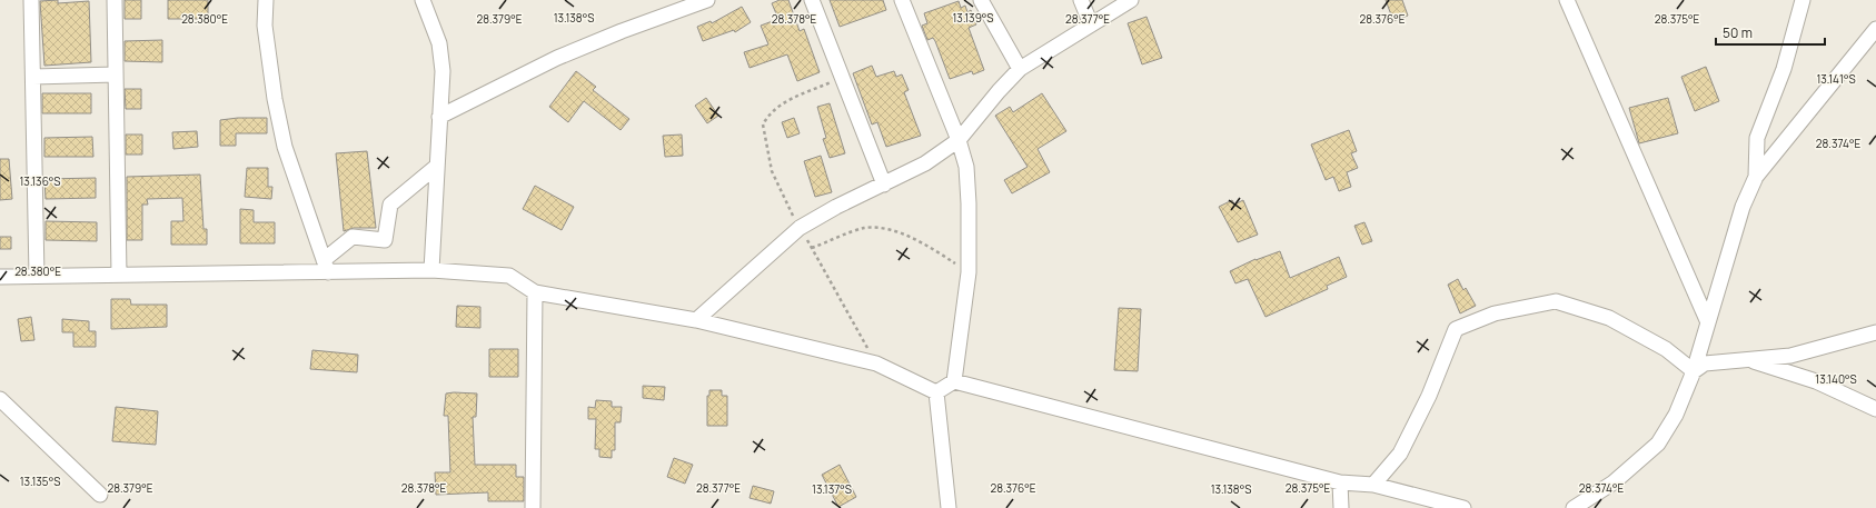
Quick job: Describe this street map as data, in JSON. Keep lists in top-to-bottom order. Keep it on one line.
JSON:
{"scale_bar":"50 m","coordinates":["13.138°S","13.139°S","28.380°E","28.379°E","28.378°E","28.377°E","28.376°E","28.375°E","13.141°S","28.374°E","13.136°S","13.140°S","13.135°S","13.137°S"]}
